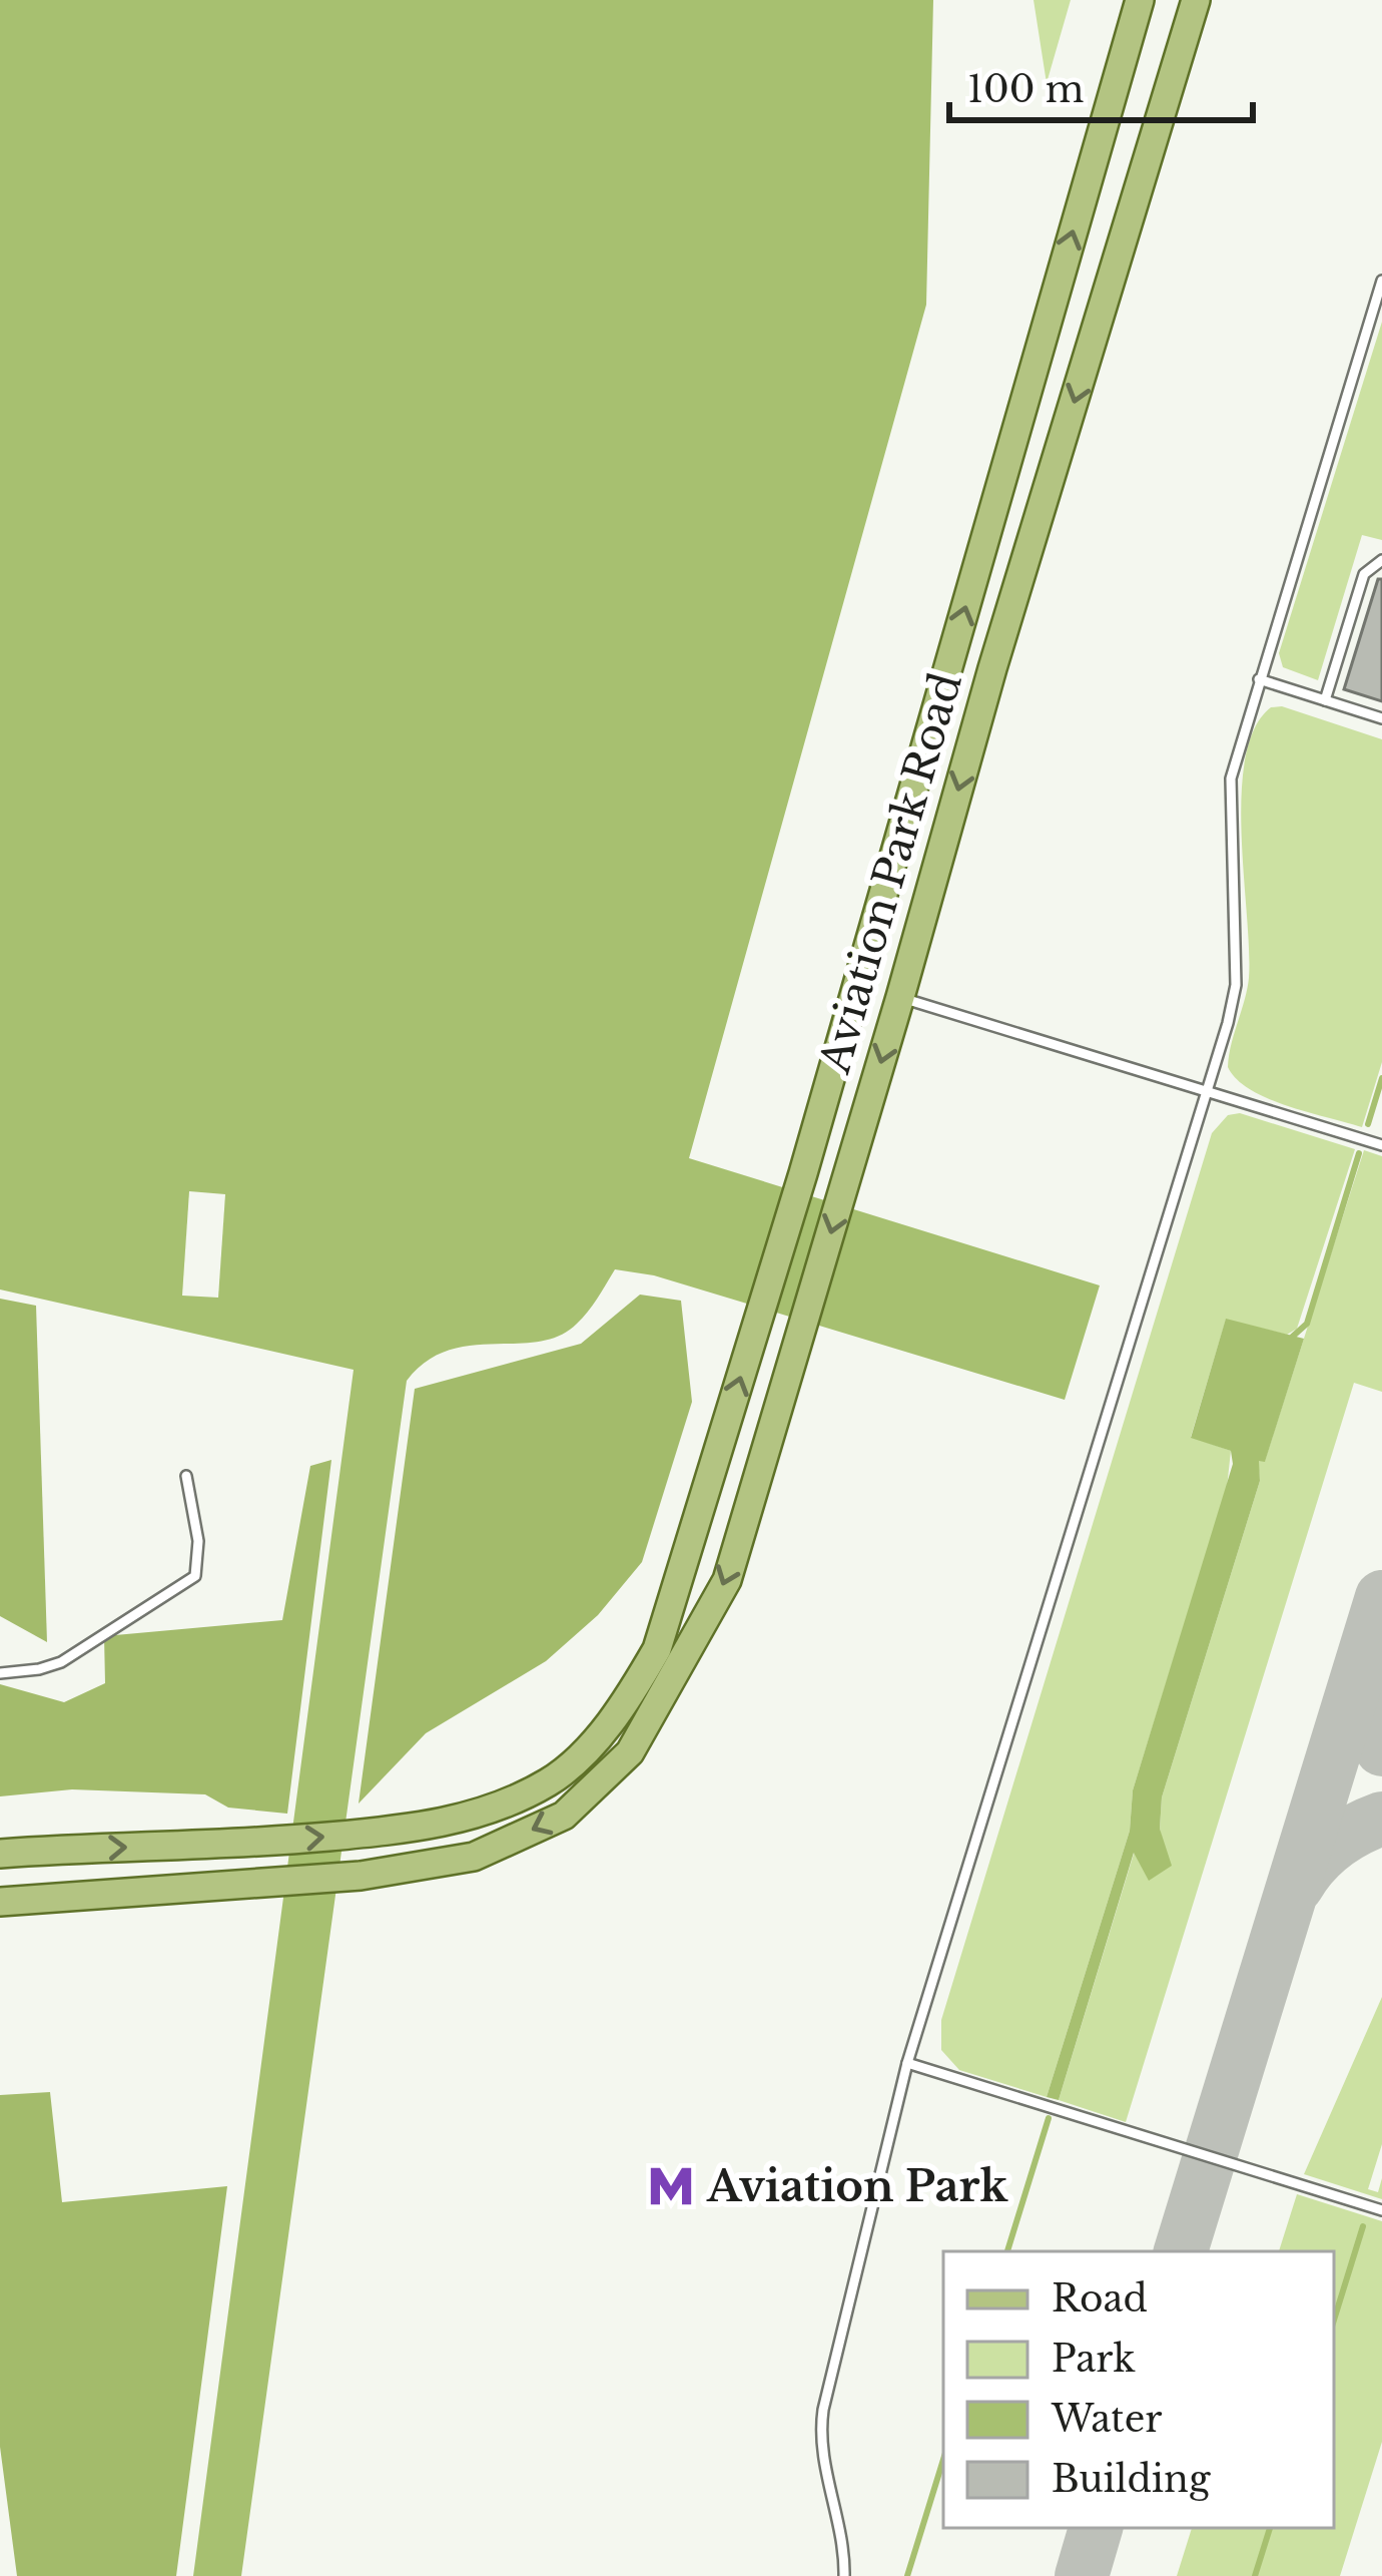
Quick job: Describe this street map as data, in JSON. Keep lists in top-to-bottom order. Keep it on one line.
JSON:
{"streets":{"main road":["Aviation Park Road"]},"places":{"metro station":["Aviation Park"]},"legend":["Road","Park","Water","Building"],"scale_bar":"100 m"}
